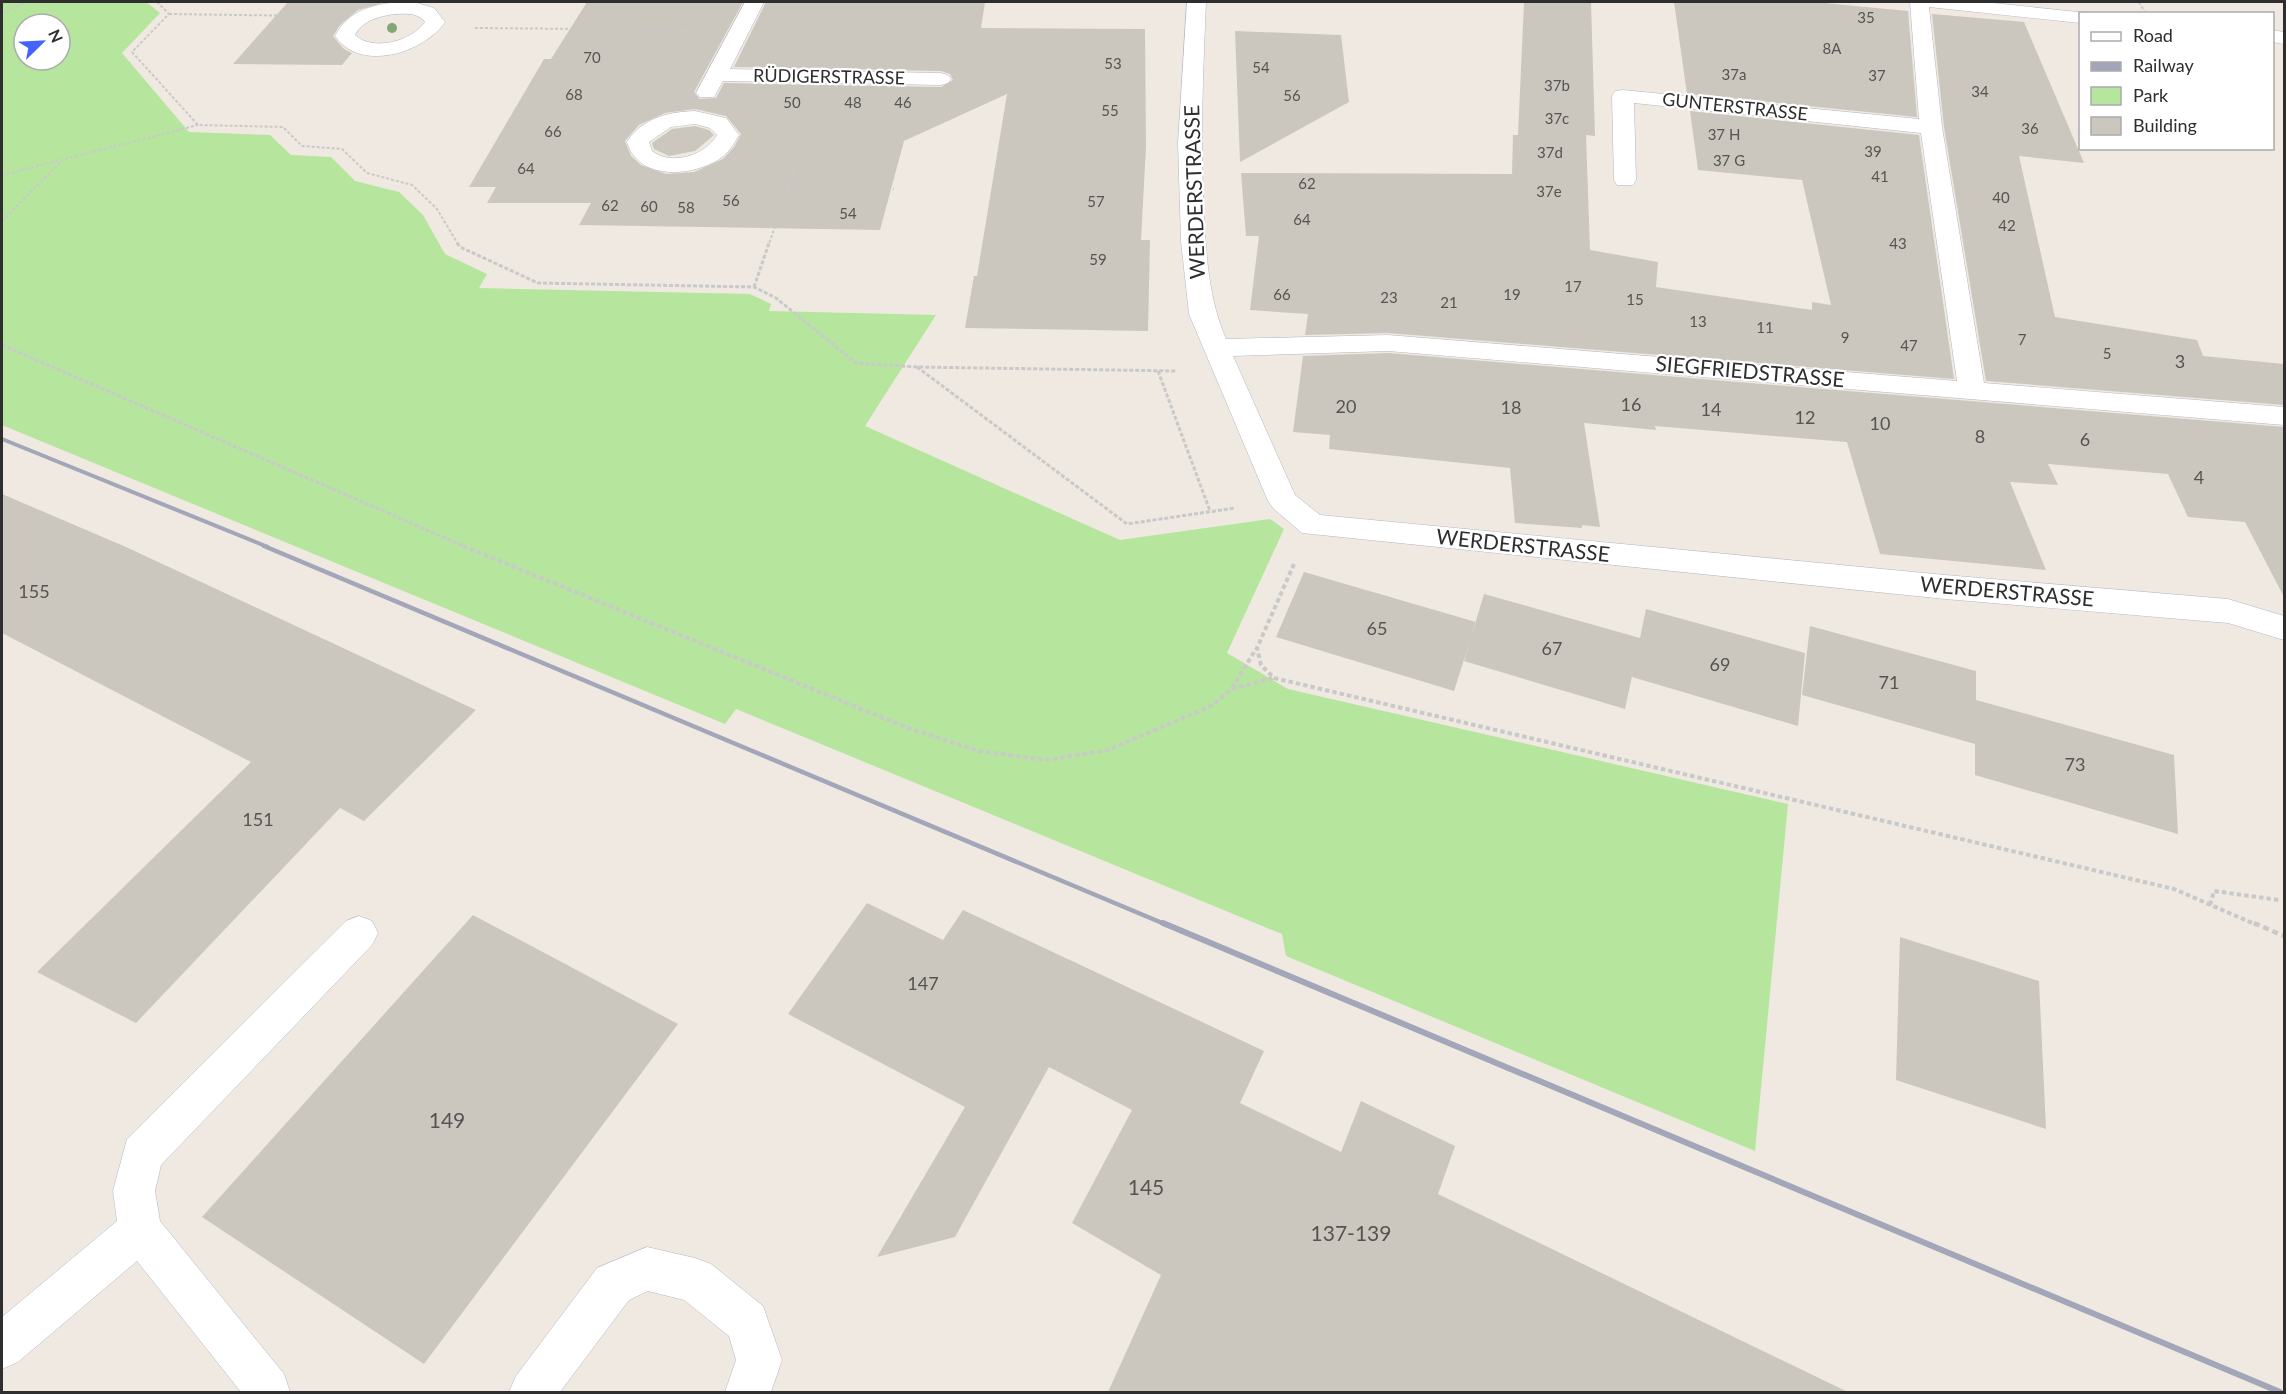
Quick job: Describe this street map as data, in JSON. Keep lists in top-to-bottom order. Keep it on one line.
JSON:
{"streets":{"street":["RÜDIGERSTRASSE","GUNTERSTRASSE","WERDERSTRASSE","SIEGFRIEDSTRASSE"]},"crossings":[["WERDERSTRASSE","SIEGFRIEDSTRASSE"]],"house_numbers":["35","8A","70","53","54","37a","37","37b","34","68","56","50","48","46","55","37c","36","66","37 H","39","37d","37 G","64","41","62","37e","40","56","57","62","60","58","54","64","42","43","59","17","66","19","23","15","21","13","11","9","7","47","5","3","16","20","18","14","12","10","8","6","4","155","65","67","69","71","73","151","147","149","145","137-139"],"legend":["Road","Railway","Park","Building"],"north":"top right"}
